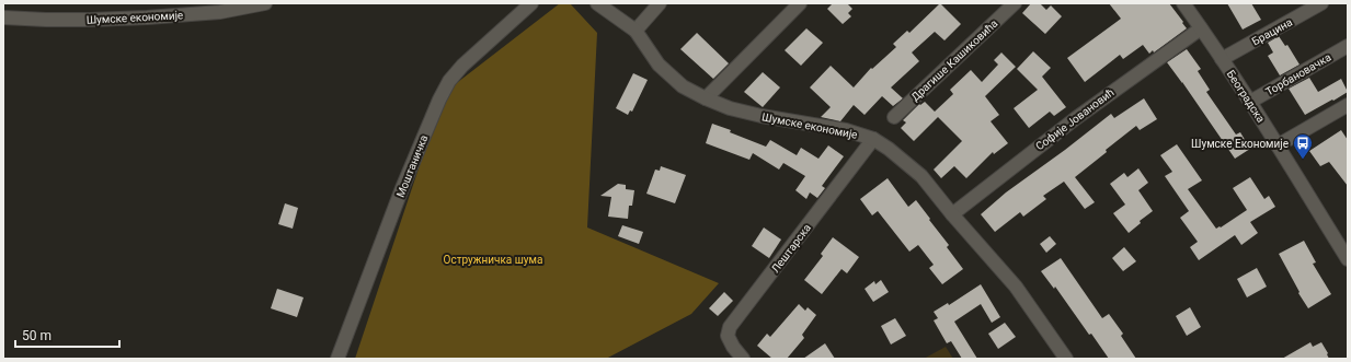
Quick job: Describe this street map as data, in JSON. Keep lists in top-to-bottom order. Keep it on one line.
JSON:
{"streets":{"street":["Шумске економије","Брацина","Драгише Кашиковића","Торбановачка","Београдска","Софије Јовановић","Моштаничка","Лештарска"]},"crossings":[["Шумске економије","Софије Јовановић"],["Шумске економије","Лештарска"],["Брацина","Београдска"],["Торбановачка","Београдска"],["Београдска","Софије Јовановић"]],"parks":["Остружничка шума"],"places":{"bus stop":["Шумске Економије"]},"scale_bar":"50 m"}
